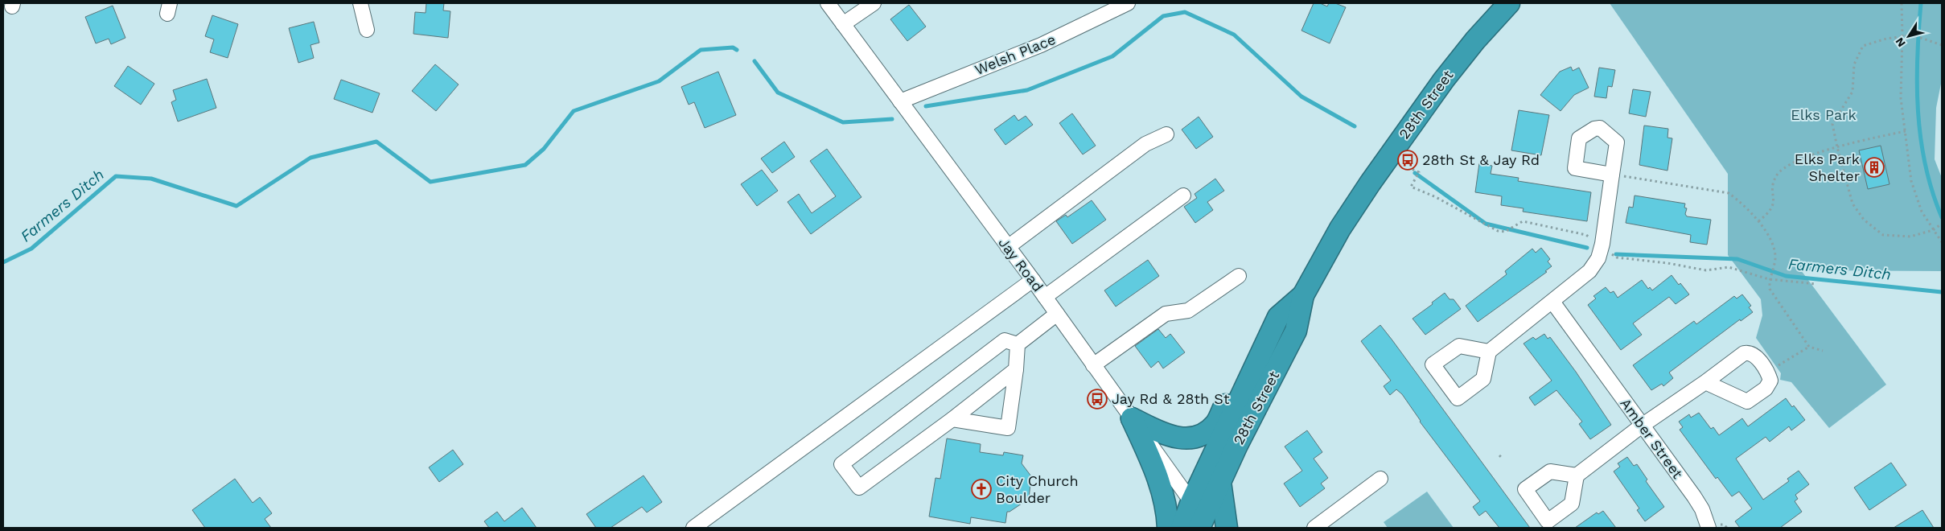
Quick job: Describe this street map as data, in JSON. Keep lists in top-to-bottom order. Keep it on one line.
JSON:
{"streets":{"highway":["28th Street"],"street":["Welsh Place","Jay Road","Amber Street"]},"crossings":[["Welsh Place","Jay Road"],["28th Street","Jay Road"]],"water":["Farmers Ditch"],"parks":["Elks Park"],"places":{"bus stop":["28th St & Jay Rd","Jay Rd & 28th St"],"building":["Elks Park Shelter"],"church":["City Church Boulder"]},"north":"bottom left"}
